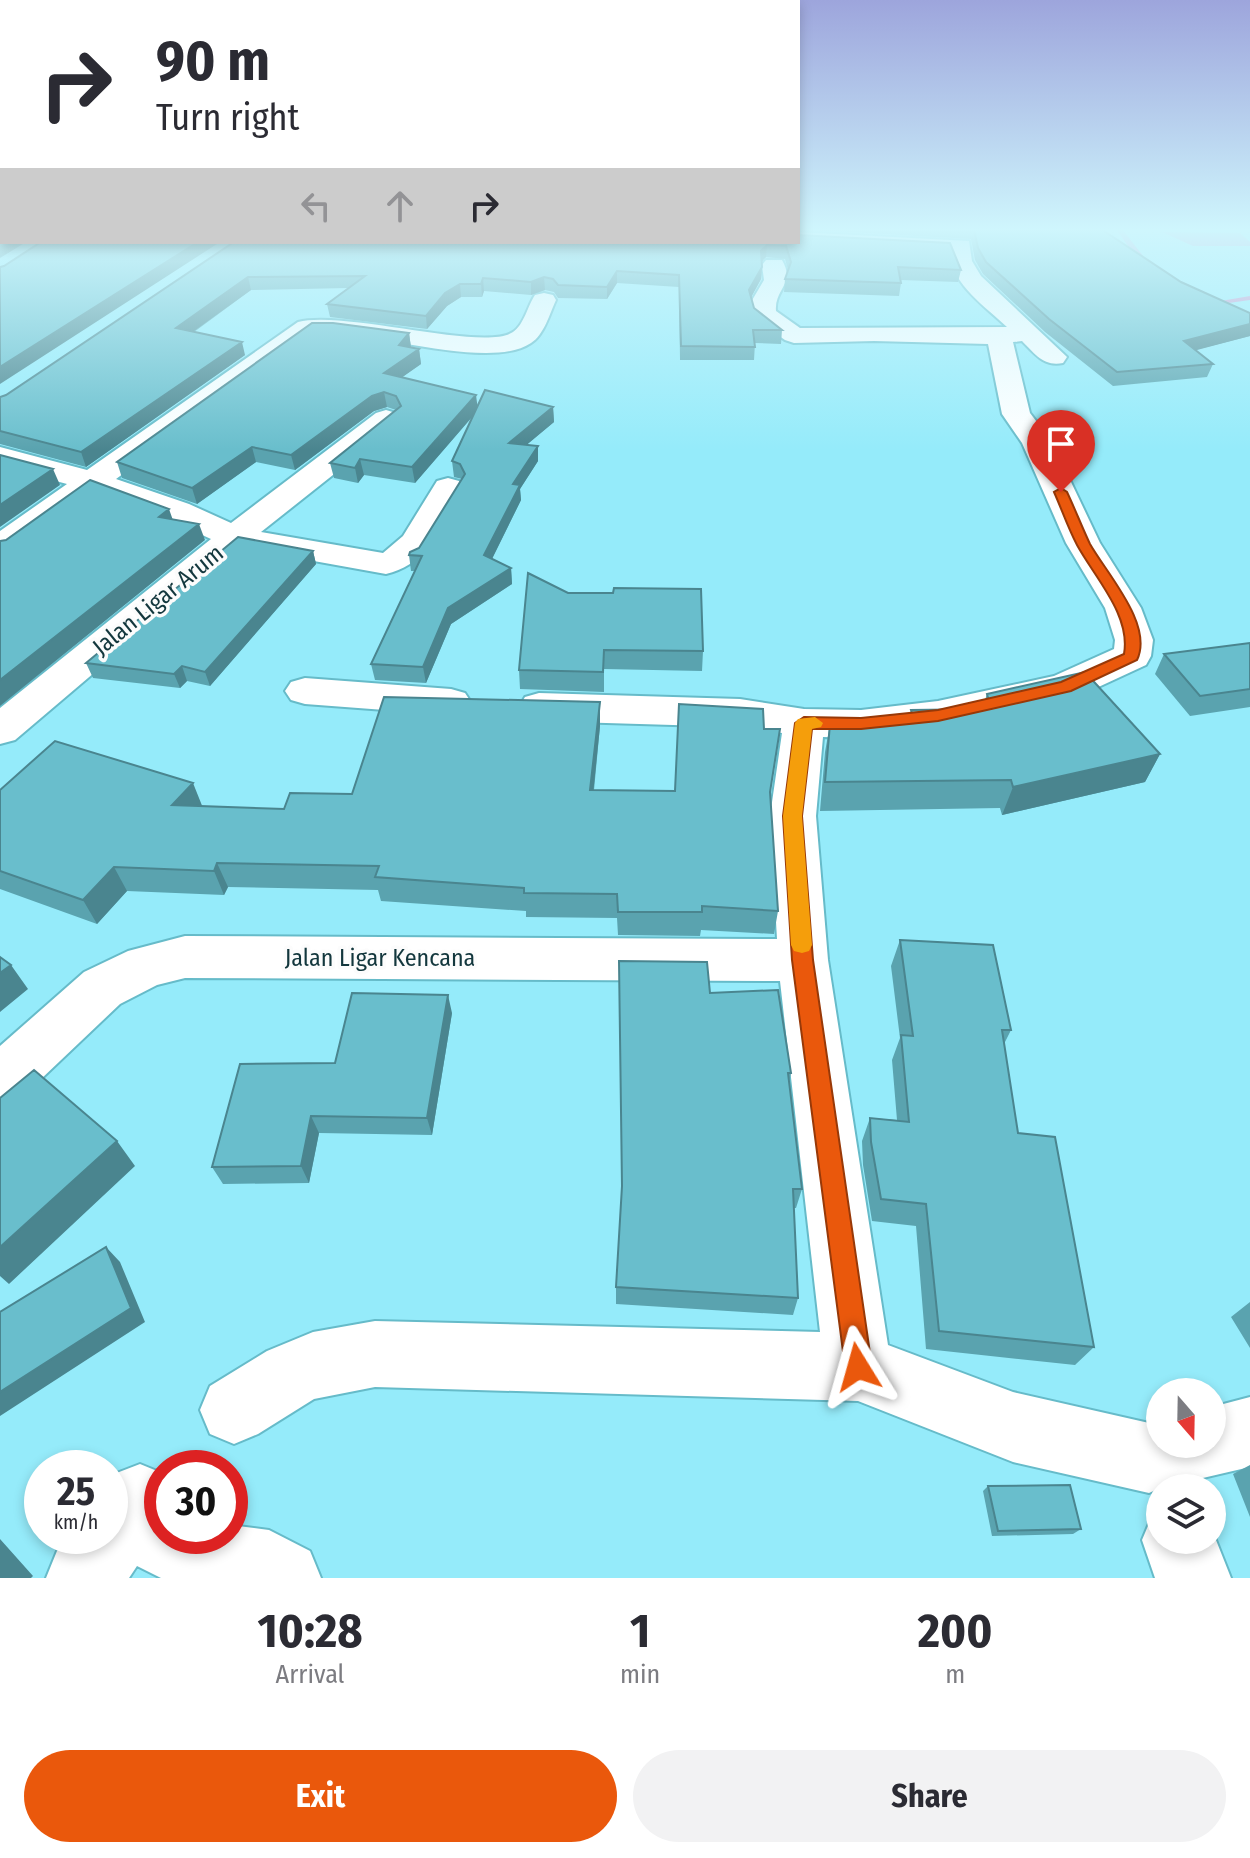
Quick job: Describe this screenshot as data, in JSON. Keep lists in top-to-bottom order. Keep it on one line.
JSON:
{"streets":{"street":["Jalan Ligar Arum","Jalan Ligar Kencana"]},"north":"bottom","page":{"turn":["90 m","Turn right"],"speed":"25 km/h","limit":"30","eta":["10:28","Arrival","1","min","200","m"],"buttons":["Exit","Share"]}}
